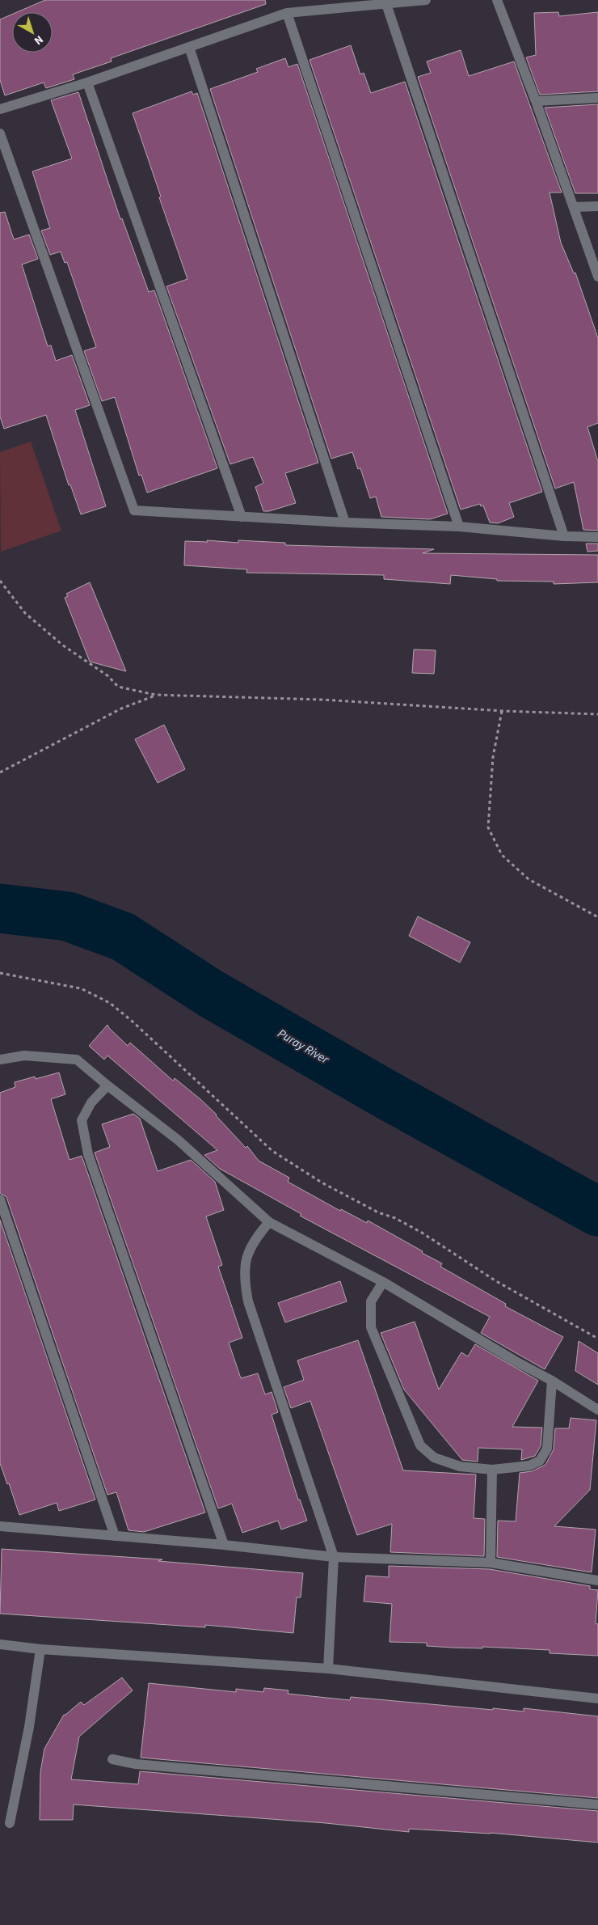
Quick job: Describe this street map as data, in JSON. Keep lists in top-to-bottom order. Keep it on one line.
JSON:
{"water":["Puray River"],"north":"bottom right"}
